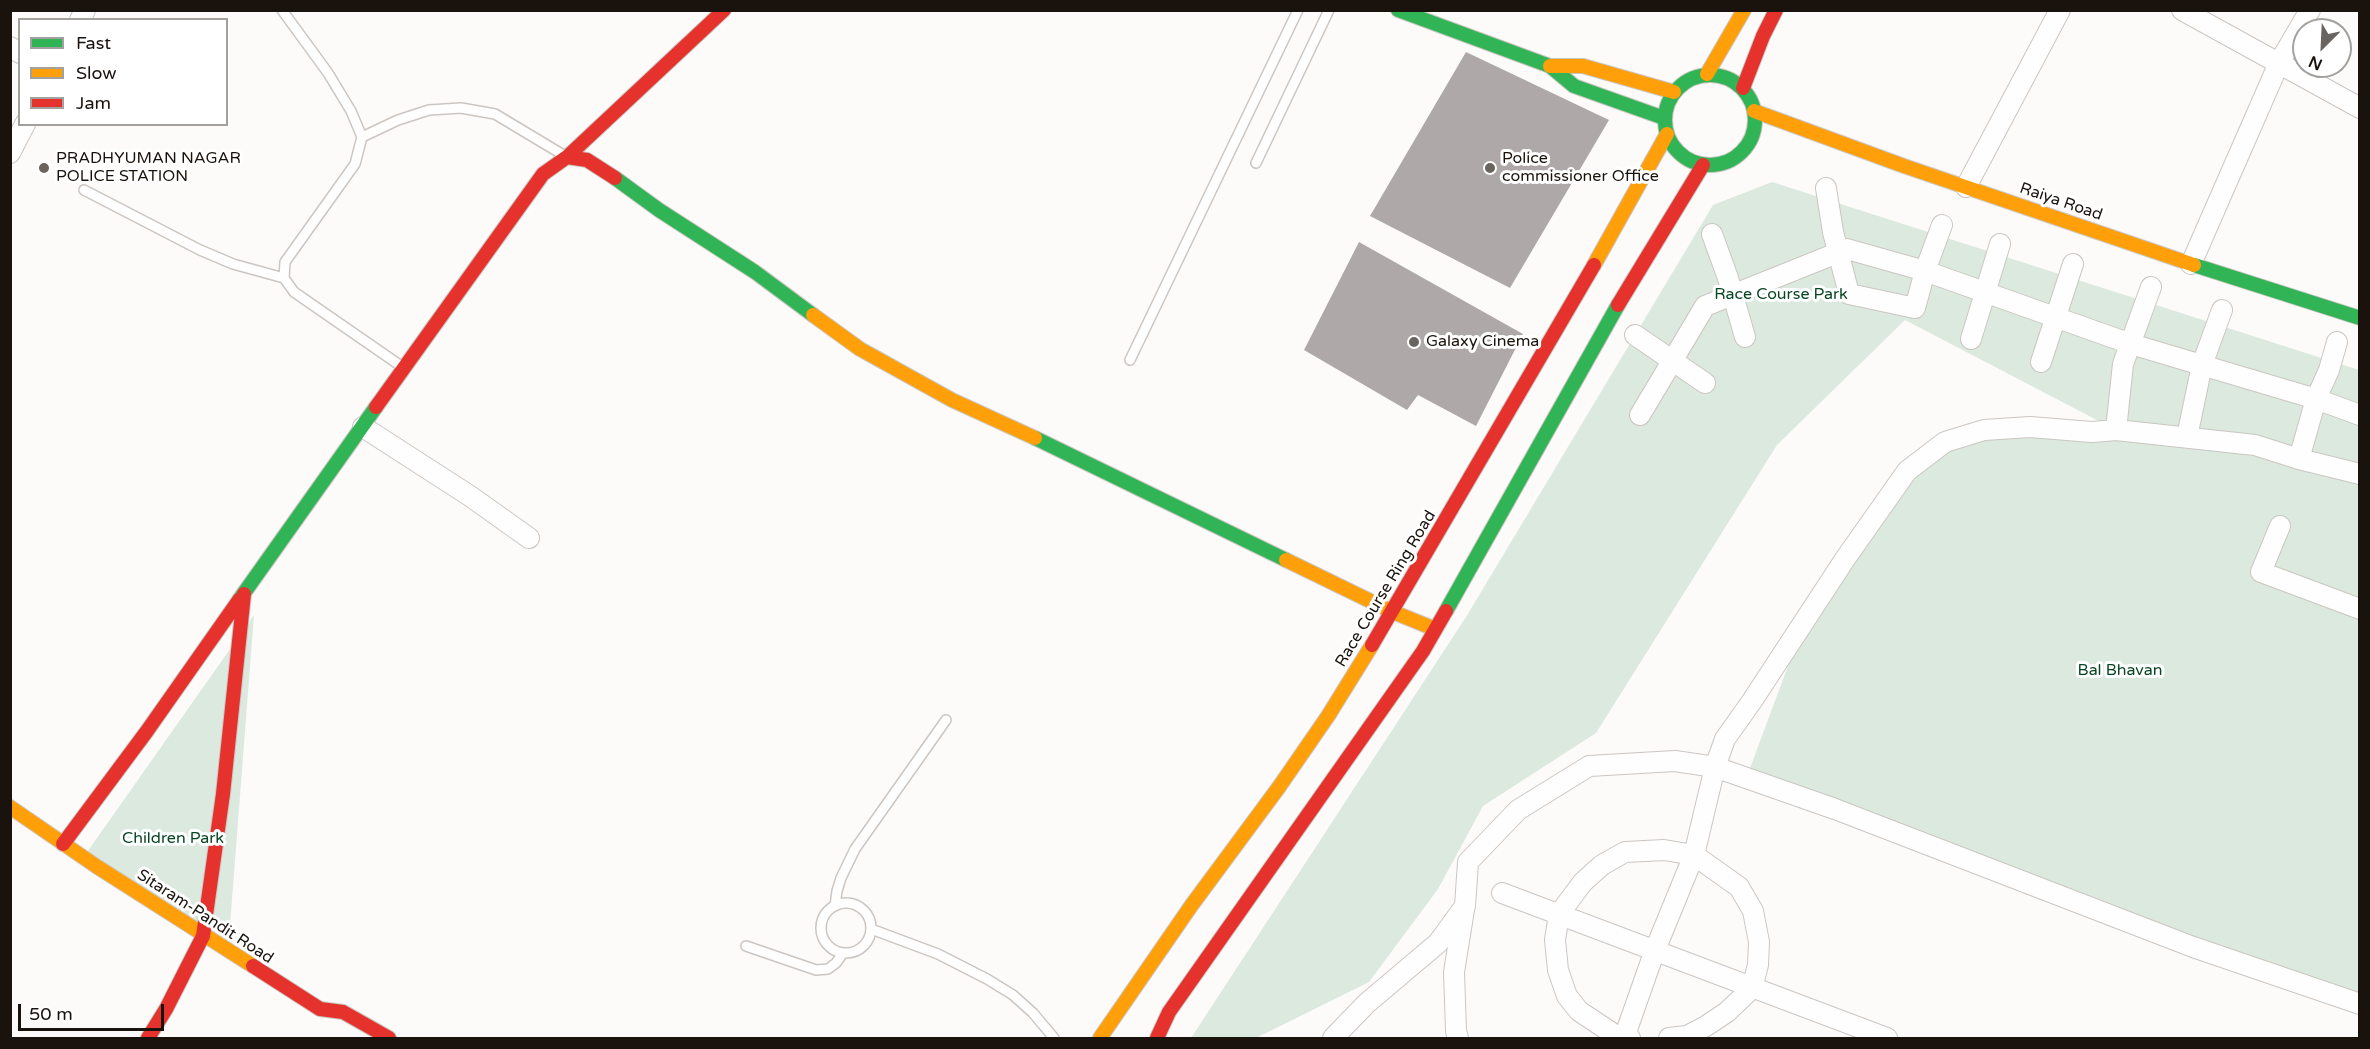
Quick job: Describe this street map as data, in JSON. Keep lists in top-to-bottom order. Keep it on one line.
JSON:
{"streets":{"main road":["Raiya Road","Race Course Ring Road","Sitaram-Pandit Road"]},"crossings":[["Raiya Road","Race Course Ring Road"]],"parks":["Race Course Park","Bal Bhavan","Children Park"],"places":["PRADHYUMAN NAGAR POLICE STATION","Police commissioner Office","Galaxy Cinema"],"legend":["Fast","Slow","Jam"],"scale_bar":"50 m","north":"bottom left"}
